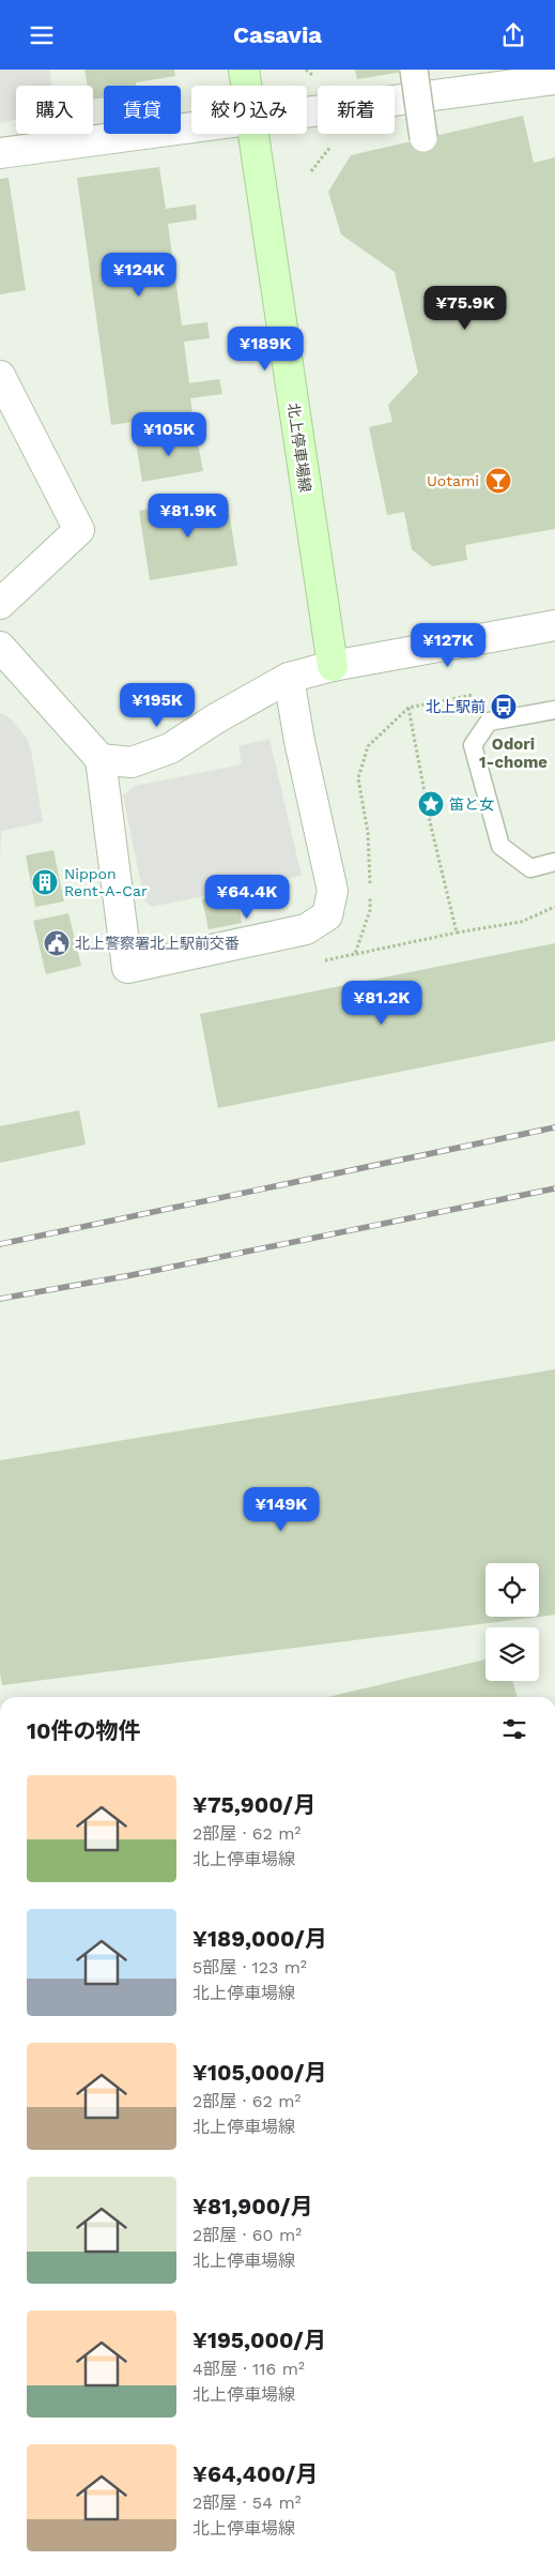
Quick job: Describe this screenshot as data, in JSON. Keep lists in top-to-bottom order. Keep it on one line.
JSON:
{"streets":{"main road":["北上停車場線"]},"districts":["Odori 1-chome"],"places":{"bar":["Uotami"],"bus stop":["北上駅前"],"place":["笛と女"],"building":["Nippon Rent-A-Car"],"public building":["北上警察署北上駅前交番"]},"page":{"header":"Casavia","chip":["購入","賃貸","絞り込み","新着"],"price":["¥124K","¥75.9K","¥189K","¥105K","¥81.9K","¥127K","¥195K","¥64.4K","¥81.2K","¥149K"],"heading":"10件の物件","list":[{"name":"¥75,900/月","note":"2部屋 · 62 m² · 北上停車場線"},{"name":"¥189,000/月","note":"5部屋 · 123 m² · 北上停車場線"},{"name":"¥105,000/月","note":"2部屋 · 62 m² · 北上停車場線"},{"name":"¥81,900/月","note":"2部屋 · 60 m² · 北上停車場線"},{"name":"¥195,000/月","note":"4部屋 · 116 m² · 北上停車場線"},{"name":"¥64,400/月","note":"2部屋 · 54 m² · 北上停車場線"}]}}
